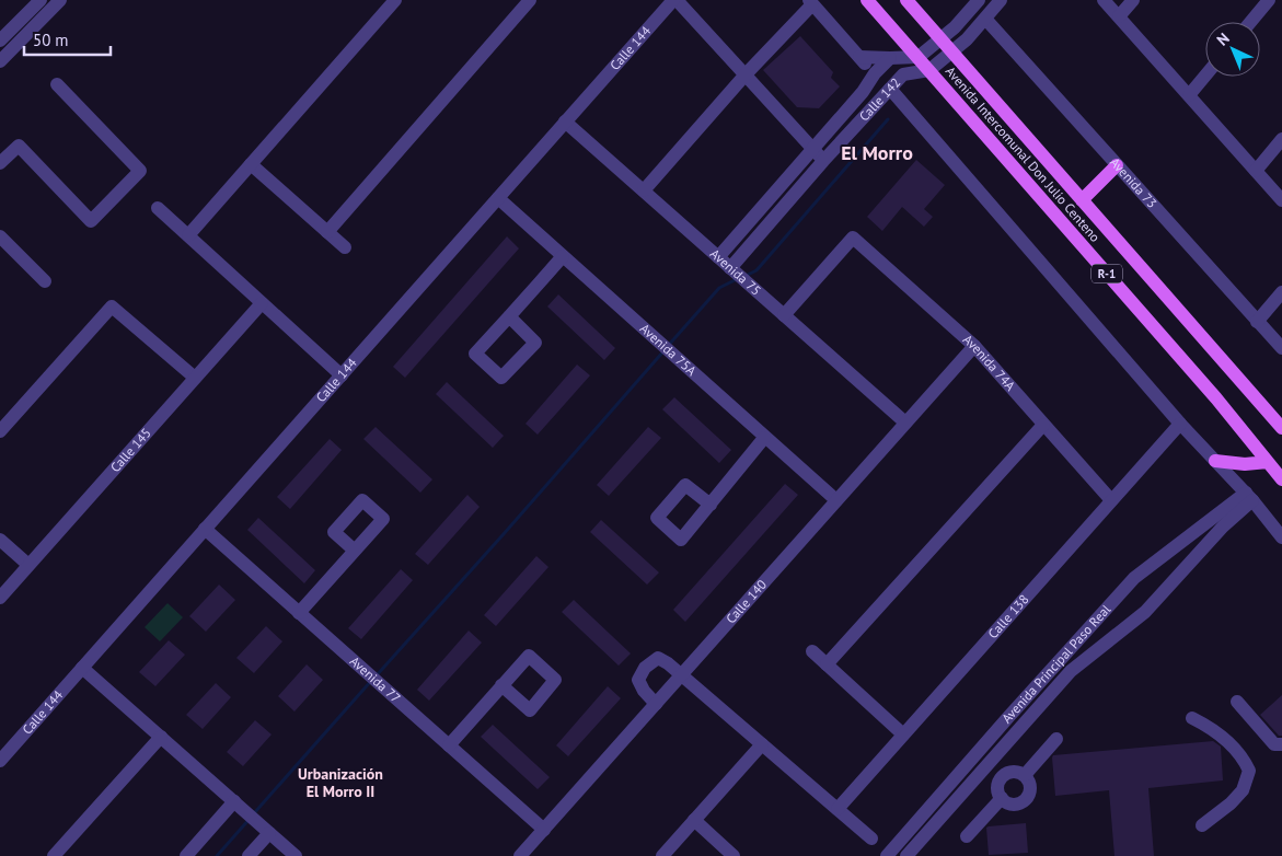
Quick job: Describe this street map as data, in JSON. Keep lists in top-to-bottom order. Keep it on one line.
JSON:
{"streets":{"main road":["Avenida Intercomunal Don Julio Centeno","R-1"],"street":["Calle 144","Calle 142","Avenida 73","Avenida 75","Avenida 75A","Avenida 74A","Calle 145","Calle 140","Calle 138","Avenida Principal Paso Real","Avenida 77"]},"crossings":[["Calle 144","Avenida 75"],["Calle 144","Avenida 75A"],["Calle 144","Avenida 77"],["Calle 142","Avenida Intercomunal Don Julio Centeno"],["Calle 142","Avenida 73"],["Calle 142","Avenida 75"],["Avenida 75","Avenida 74A"],["Avenida 75","Calle 140"],["Avenida 75A","Calle 140"],["Avenida 74A","Calle 140"],["Avenida 74A","Calle 138"],["Calle 140","Avenida 77"]],"districts":["El Morro","Urbanización El Morro II"],"scale_bar":"50 m","north":"top left"}
